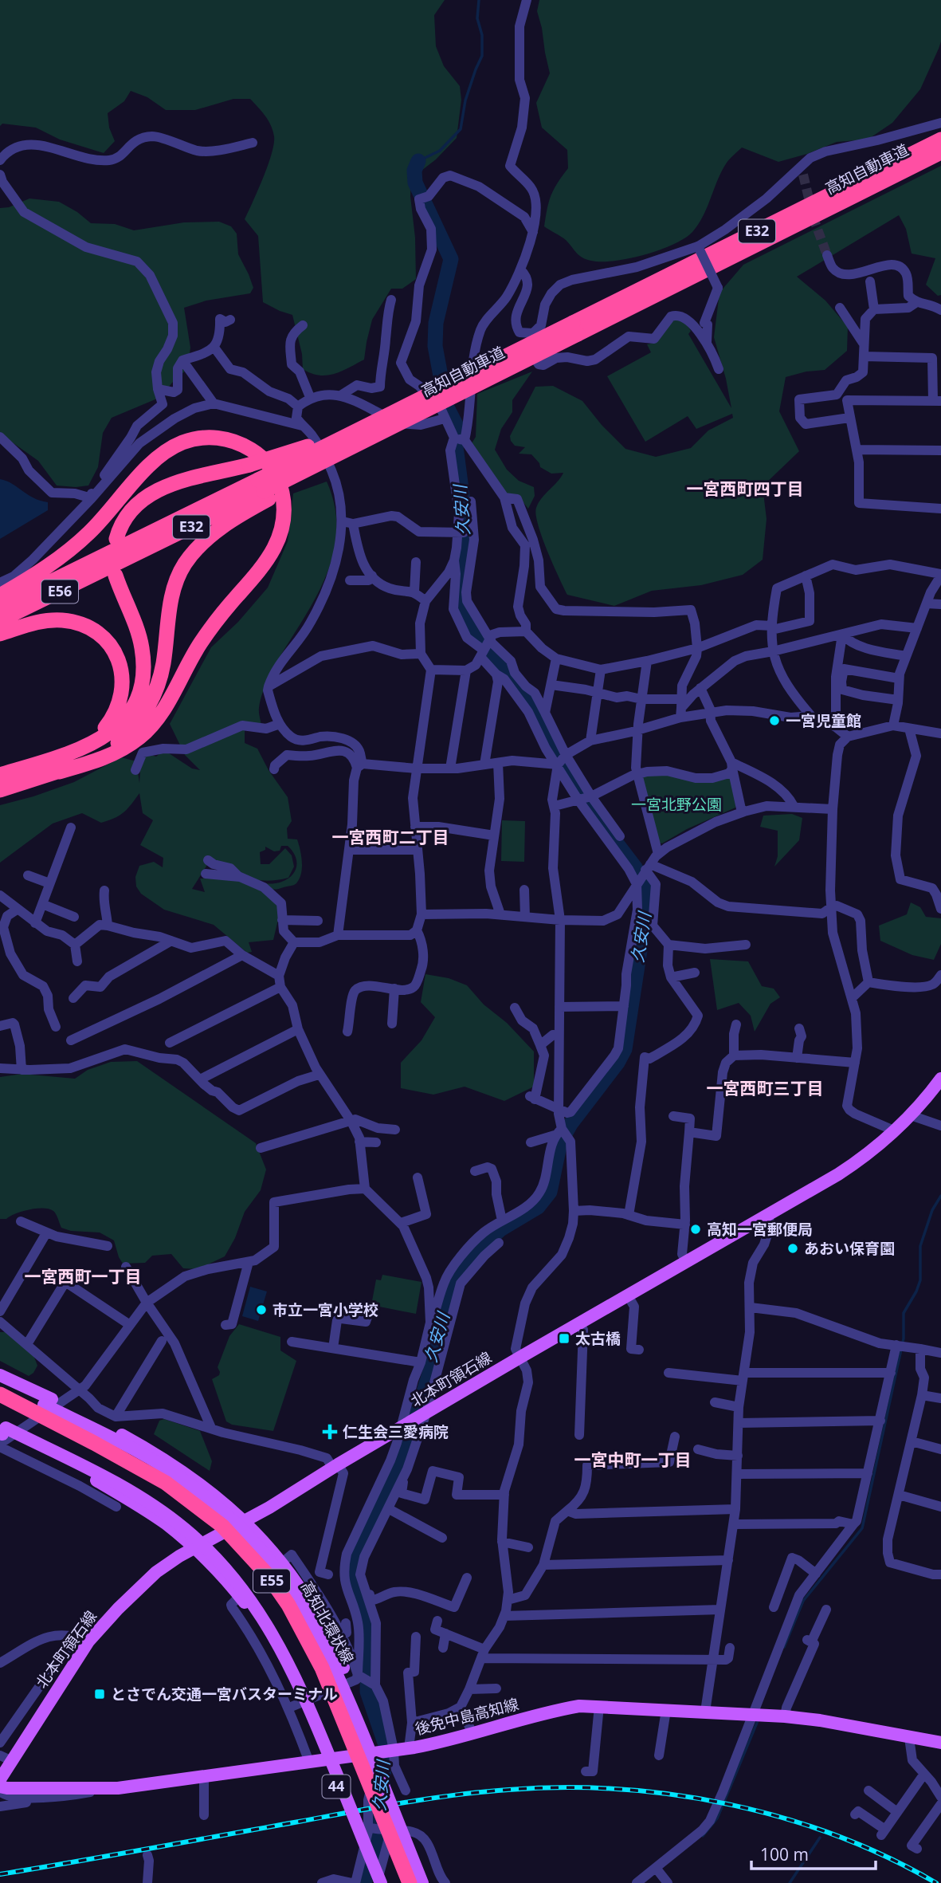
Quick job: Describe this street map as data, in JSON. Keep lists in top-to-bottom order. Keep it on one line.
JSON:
{"streets":{"highway":["高知自動車道","E32","E56","E55"],"main road":["北本町領石線","高知北環状線","後免中島高知線","44"]},"crossings":[["北本町領石線","44"]],"districts":["一宮西町四丁目","一宮西町二丁目","一宮西町三丁目","一宮西町一丁目","一宮中町一丁目"],"water":["久安川"],"parks":["一宮北野公園"],"places":{"other":["一宮児童館","高知一宮郵便局","あおい保育園","市立一宮小学校"],"transit":["太古橋","とさでん交通一宮バスターミナル"],"health":["仁生会三愛病院"]},"scale_bar":"100 m"}
